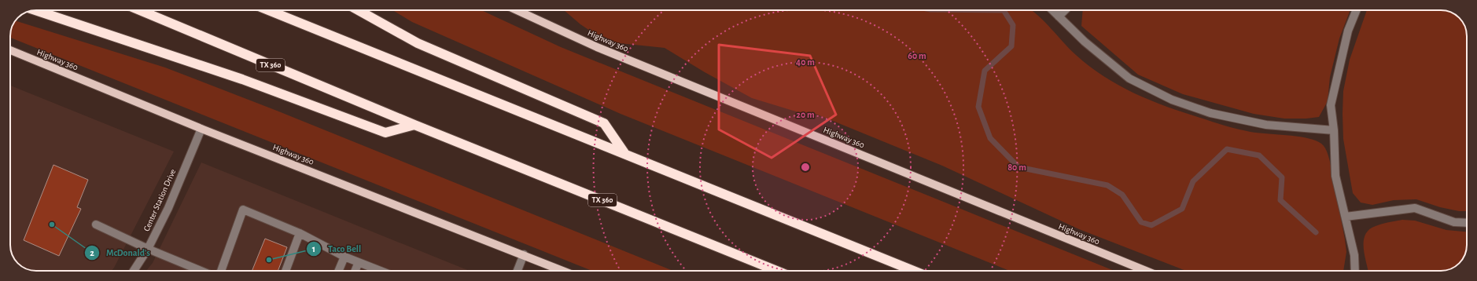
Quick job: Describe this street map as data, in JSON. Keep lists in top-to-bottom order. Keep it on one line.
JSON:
{"streets":{"highway":["TX 360"],"main road":["Highway 360"],"street":["Center Station Drive"]},"crossings":[["Highway 360","Center Station Drive"]],"places":["McDonald's","Taco Bell"],"rings":["60 m","40 m","20 m","80 m"]}
